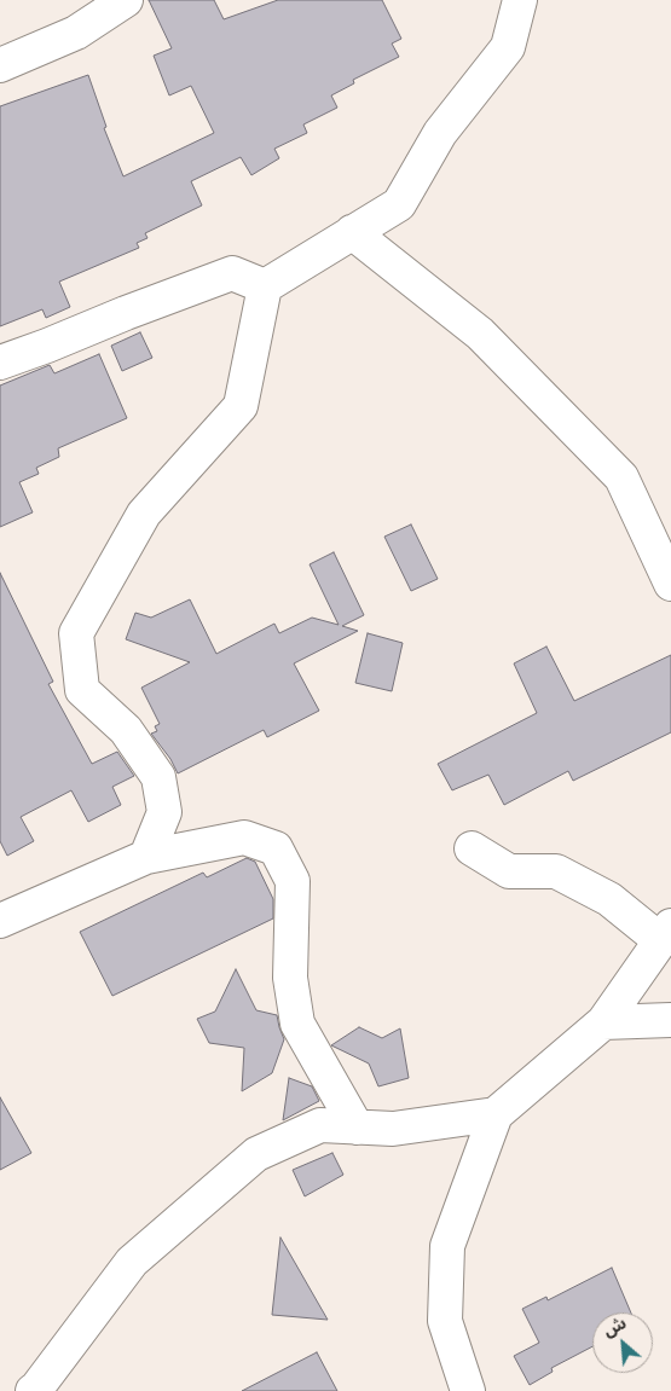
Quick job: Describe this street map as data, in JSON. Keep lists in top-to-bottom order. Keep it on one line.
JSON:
{"north":"top left"}
